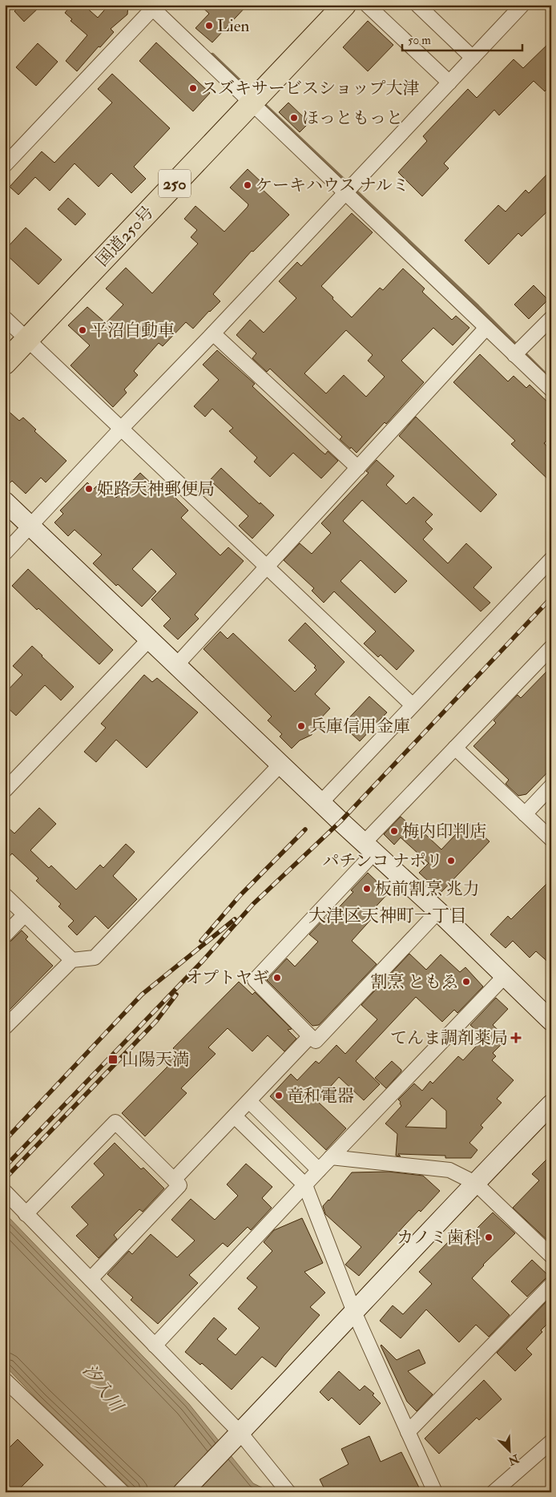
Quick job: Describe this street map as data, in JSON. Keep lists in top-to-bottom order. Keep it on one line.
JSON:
{"streets":{"highway":["250","国道250号"]},"districts":["大津区天神町一丁目"],"water":["汐入川"],"places":{"other":["Lien","スズキサービスショップ大津","ほっともっと","ケーキハウス ナルミ","平沼自動車","姫路天神郵便局","兵庫信用金庫","梅内印判店","パチンコ ナポリ","板前割烹 兆力","オプトヤギ","割烹 ともゑ","竜和電器","カノミ歯科"],"health":["てんま調剤薬局"],"transit":["山陽天満"]},"scale_bar":"50 m","north":"bottom right"}
